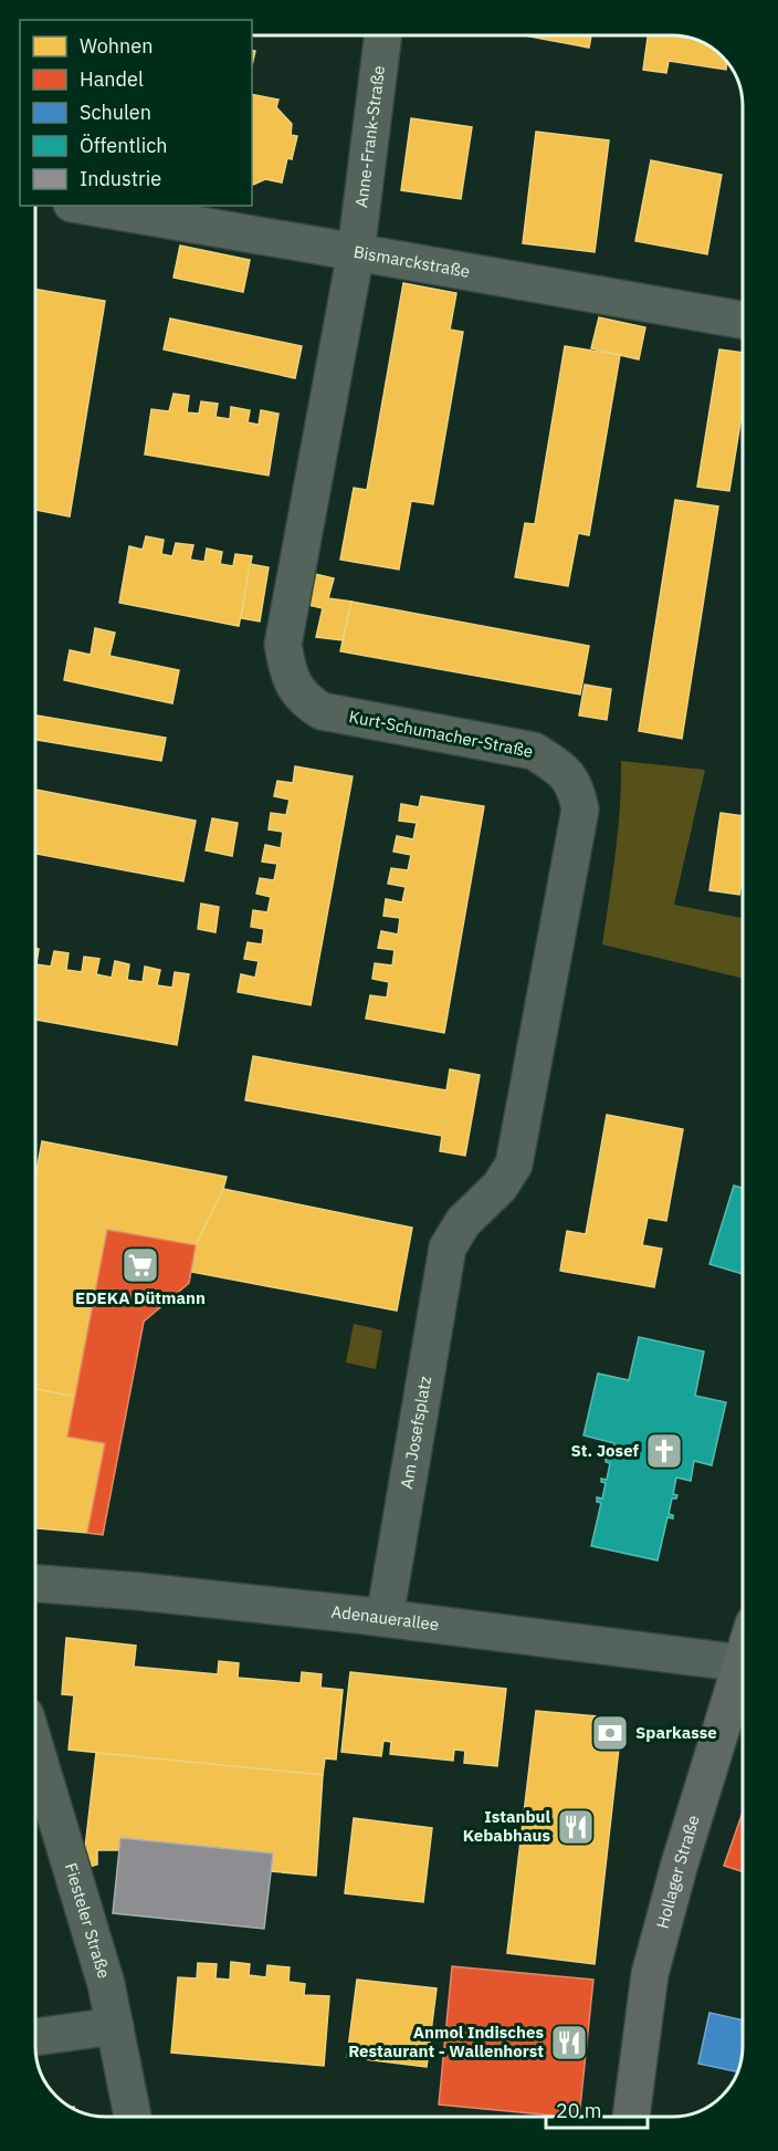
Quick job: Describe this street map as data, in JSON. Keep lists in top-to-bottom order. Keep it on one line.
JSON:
{"streets":{"main road":["Hollager Straße"],"street":["Anne-Frank-Straße","Bismarckstraße","Kurt-Schumacher-Straße","Am Josefsplatz","Adenauerallee","Fiesteler Straße"]},"crossings":[["Anne-Frank-Straße","Bismarckstraße"],["Anne-Frank-Straße","Kurt-Schumacher-Straße"],["Bismarckstraße","Kurt-Schumacher-Straße"],["Kurt-Schumacher-Straße","Am Josefsplatz"],["Am Josefsplatz","Adenauerallee"],["Adenauerallee","Hollager Straße"]],"places":{"supermarket":["EDEKA Dütmann"],"church":["St. Josef"],"bank":["Sparkasse"],"restaurant":["Istanbul Kebabhaus","Anmol Indisches Restaurant - Wallenhorst"]},"legend":["Wohnen","Handel","Schulen","Öffentlich","Industrie"],"scale_bar":"20 m"}
